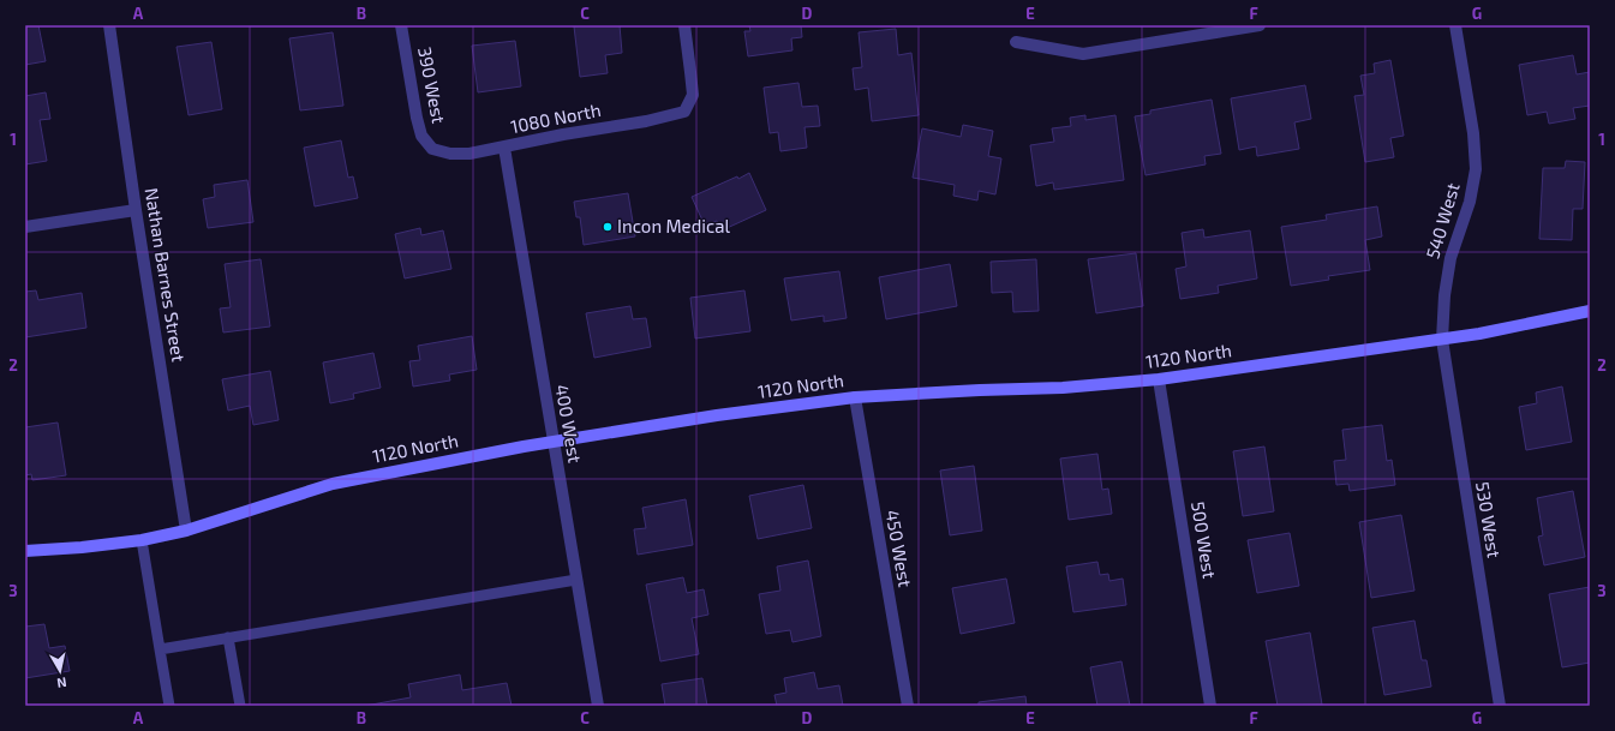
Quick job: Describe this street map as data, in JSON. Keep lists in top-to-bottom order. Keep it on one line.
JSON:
{"streets":{"street":["390 West","1080 North","540 West","Nathan Barnes Street","1120 North","400 West","530 West","500 West","450 West"]},"crossings":[["390 West","1080 North"],["1080 North","400 West"],["540 West","1120 North"],["540 West","530 West"],["Nathan Barnes Street","1120 North"],["1120 North","400 West"],["1120 North","530 West"],["1120 North","500 West"],["1120 North","450 West"]],"places":["Incon Medical"],"north":"bottom","grid":{"columns":["A","B","C","D","E","F","G"],"rows":["1","2","3"]}}
